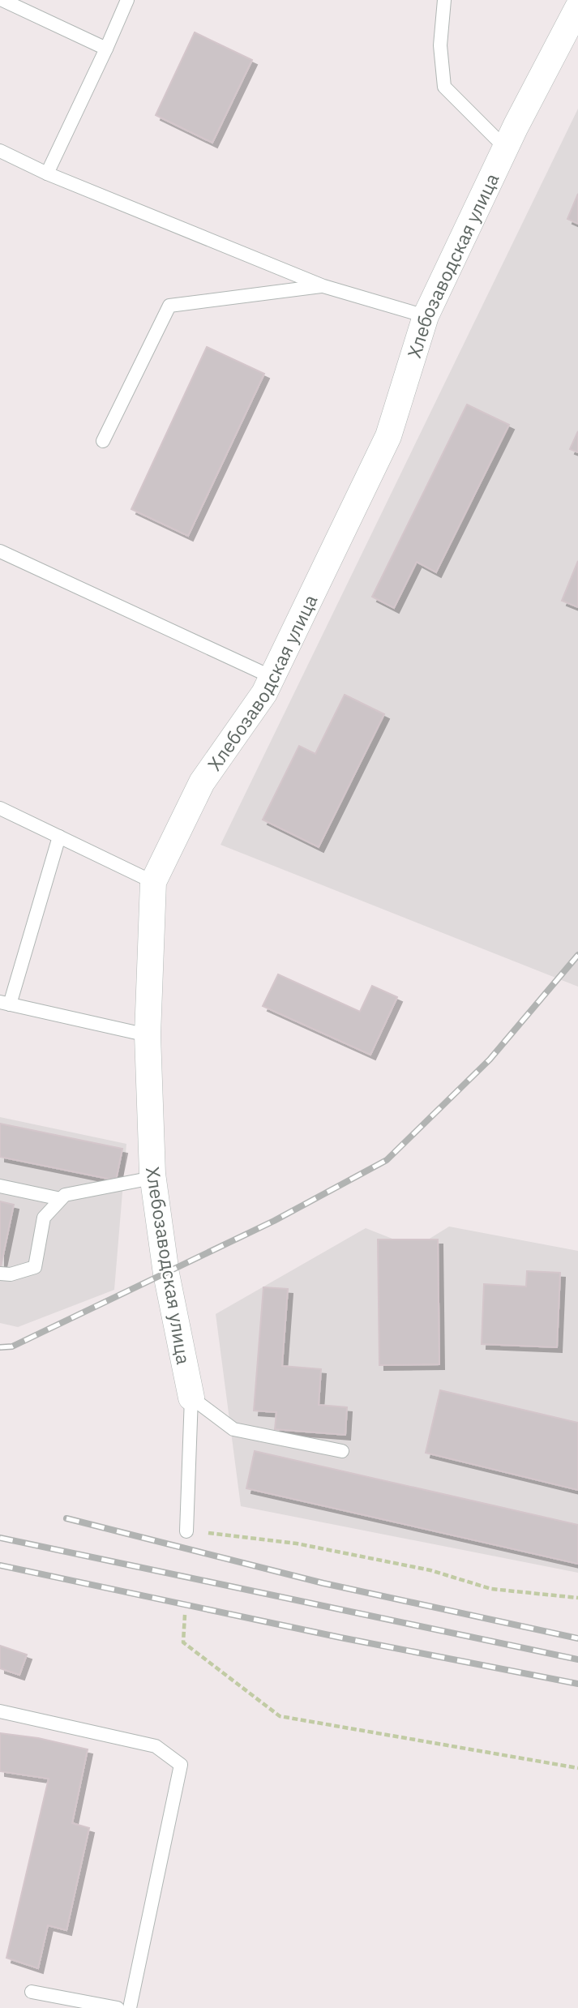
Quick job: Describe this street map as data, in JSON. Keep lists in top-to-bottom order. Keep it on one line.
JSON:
{"streets":{"street":["Хлебозаводская улица"]}}
